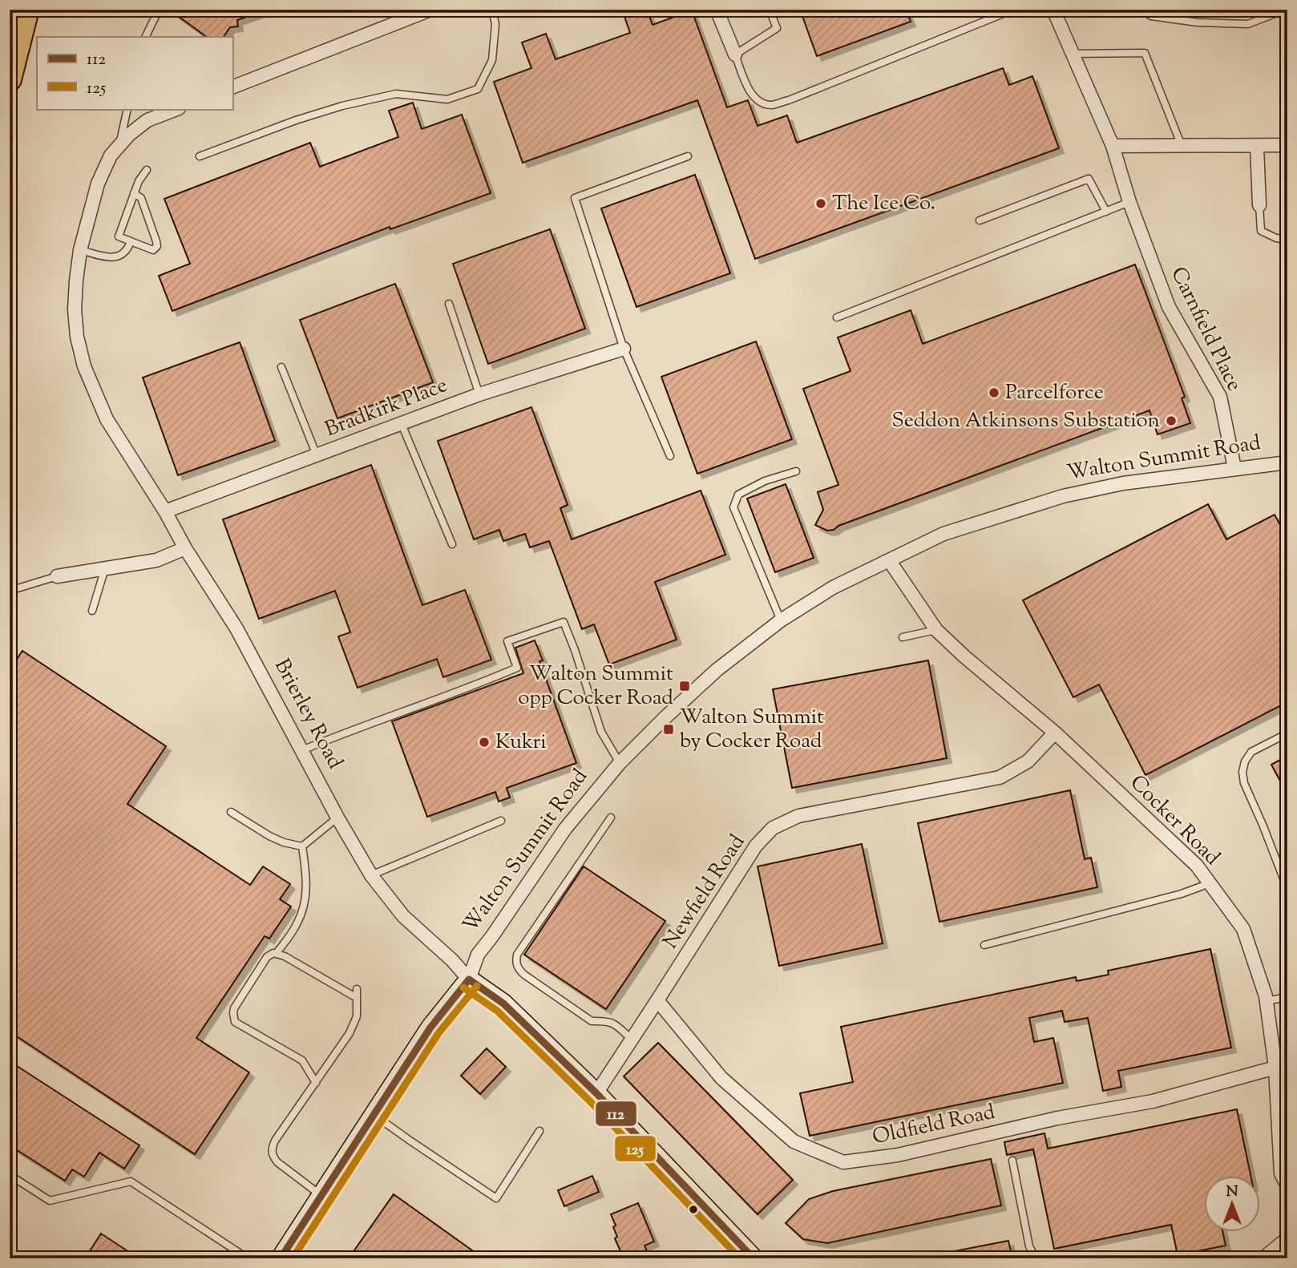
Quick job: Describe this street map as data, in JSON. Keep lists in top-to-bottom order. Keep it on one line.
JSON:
{"streets":{"street":["Carnfield Place","Bradkirk Place","Walton Summit Road","Brierley Road","Cocker Road","Newfield Road","Oldfield Road"]},"crossings":[["Carnfield Place","Walton Summit Road"],["Bradkirk Place","Brierley Road"],["Walton Summit Road","Brierley Road"],["Walton Summit Road","Cocker Road"],["Brierley Road","Newfield Road"],["Cocker Road","Newfield Road"],["Cocker Road","Oldfield Road"],["Newfield Road","Oldfield Road"]],"places":{"other":["The Ice Co.","Parcelforce","Seddon Atkinsons Substation","Kukri"],"transit":["Walton Summit opp Cocker Road","Walton Summit by Cocker Road"]},"lines":["transit line 112","transit line 125"],"legend":["112","125"],"north":"top"}
